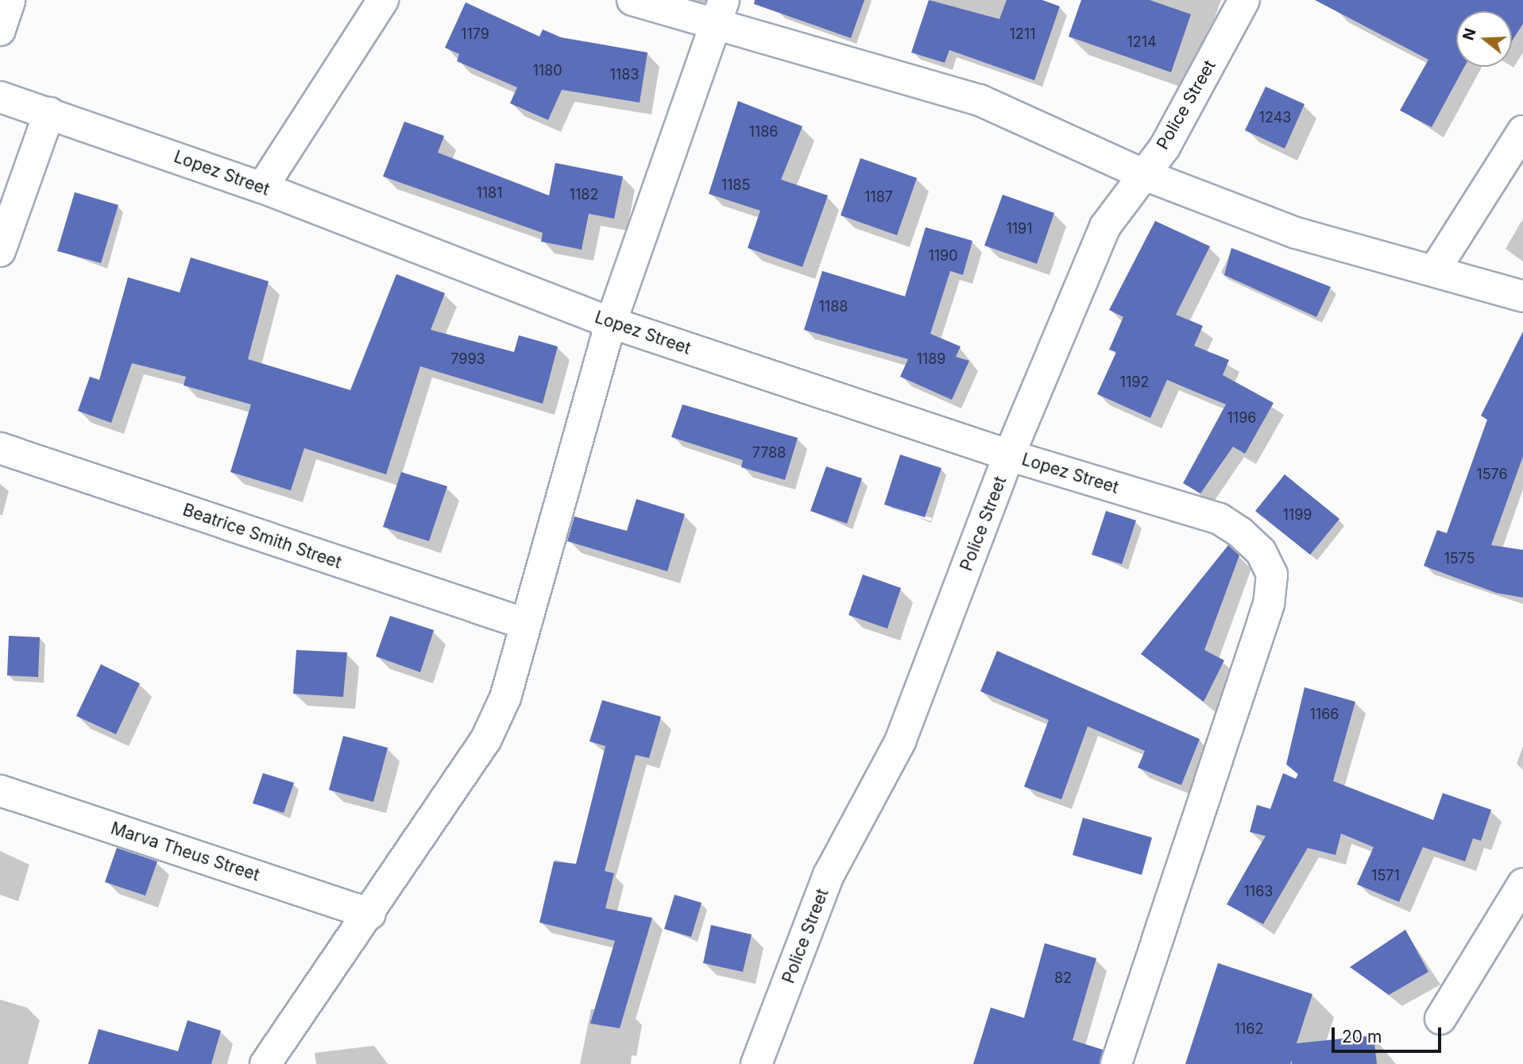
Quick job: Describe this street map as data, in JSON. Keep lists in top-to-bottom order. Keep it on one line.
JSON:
{"streets":{"street":["Police Street","Lopez Street","Beatrice Smith Street","Marva Theus Street"]},"crossings":[["Police Street","Lopez Street"]],"house_numbers":["1179","1211","1214","1180","1183","1243","1186","1185","1181","1182","1187","1191","1190","1188","7993","1189","1192","1196","7788","1576","1199","1575","1166","1571","1163","82","1162"],"scale_bar":"20 m","north":"left"}
